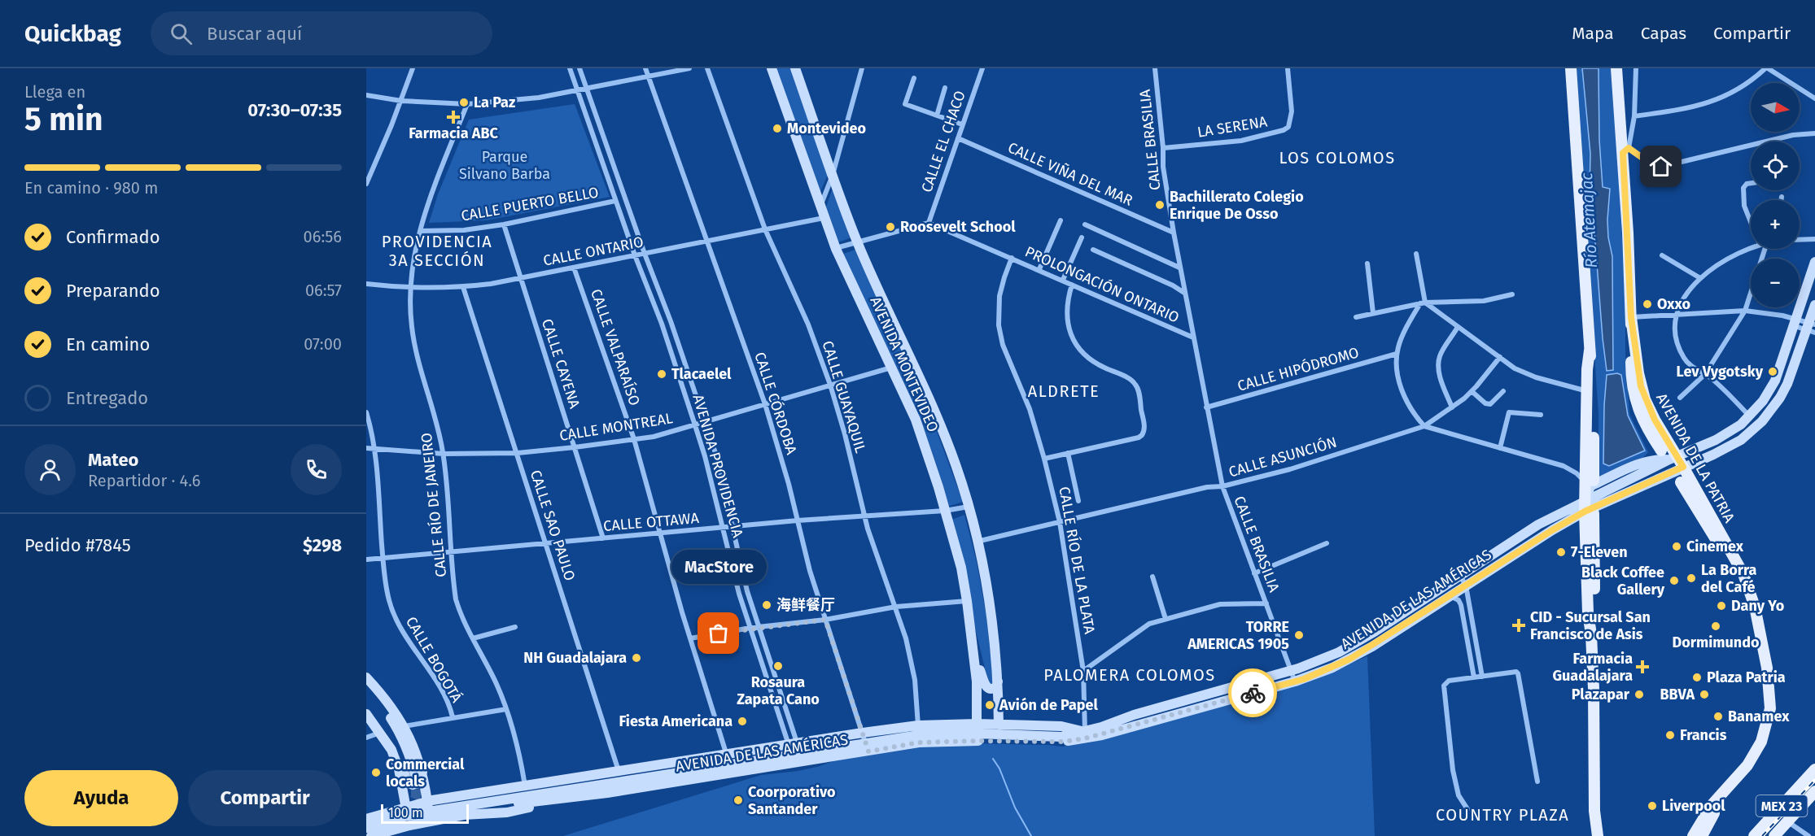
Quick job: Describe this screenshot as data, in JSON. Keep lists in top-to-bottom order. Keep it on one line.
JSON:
{"streets":{"main road":["AVENIDA MONTEVIDEO","AVENIDA DE LA PATRIA","AVENIDA DE LAS AMÉRICAS","MEX 23"],"street":["LA SERENA","CALLE BRASILIA","CALLE EL CHACO","CALLE VIÑA DEL MAR","CALLE PUERTO BELLO","CALLE ONTARIO","PROLONGACIÓN ONTARIO","CALLE VALPARAÍSO","CALLE CAYENA","CALLE HIPÓDROMO","CALLE GUAYAQUIL","CALLE CÓRDOBA","CALLE MONTREAL","CALLE ASUNCIÓN","AVENIDA PROVIDENCIA","CALLE RÍO DE JANEIRO","CALLE OTTAWA","CALLE SAO PAULO","CALLE RÍO DE LA PLATA","CALLE BOGOTÁ"]},"crossings":[["LA SERENA","CALLE BRASILIA"],["CALLE BRASILIA","CALLE VIÑA DEL MAR"],["CALLE BRASILIA","PROLONGACIÓN ONTARIO"],["CALLE BRASILIA","CALLE HIPÓDROMO"],["CALLE BRASILIA","CALLE ASUNCIÓN"],["CALLE BRASILIA","AVENIDA DE LAS AMÉRICAS"],["CALLE EL CHACO","CALLE VIÑA DEL MAR"],["CALLE EL CHACO","PROLONGACIÓN ONTARIO"],["CALLE PUERTO BELLO","CALLE CAYENA"],["CALLE PUERTO BELLO","AVENIDA PROVIDENCIA"],["CALLE PUERTO BELLO","CALLE RÍO DE JANEIRO"],["CALLE ONTARIO","CALLE VALPARAÍSO"],["CALLE ONTARIO","CALLE CAYENA"],["CALLE ONTARIO","AVENIDA MONTEVIDEO"],["CALLE ONTARIO","CALLE GUAYAQUIL"],["CALLE ONTARIO","CALLE CÓRDOBA"],["CALLE ONTARIO","AVENIDA PROVIDENCIA"],["CALLE ONTARIO","CALLE RÍO DE JANEIRO"],["CALLE ONTARIO","CALLE SAO PAULO"],["PROLONGACIÓN ONTARIO","CALLE RÍO DE LA PLATA"],["CALLE VALPARAÍSO","CALLE MONTREAL"],["CALLE VALPARAÍSO","CALLE OTTAWA"],["CALLE VALPARAÍSO","AVENIDA DE LAS AMÉRICAS"],["CALLE CAYENA","CALLE MONTREAL"],["CALLE CAYENA","CALLE OTTAWA"],["AVENIDA MONTEVIDEO","CALLE MONTREAL"],["AVENIDA MONTEVIDEO","CALLE ASUNCIÓN"],["AVENIDA MONTEVIDEO","CALLE OTTAWA"],["AVENIDA MONTEVIDEO","AVENIDA DE LAS AMÉRICAS"],["CALLE GUAYAQUIL","CALLE MONTREAL"],["CALLE GUAYAQUIL","CALLE OTTAWA"],["CALLE GUAYAQUIL","AVENIDA DE LAS AMÉRICAS"],["CALLE CÓRDOBA","CALLE MONTREAL"],["CALLE CÓRDOBA","CALLE OTTAWA"],["CALLE CÓRDOBA","AVENIDA DE LAS AMÉRICAS"],["CALLE MONTREAL","AVENIDA PROVIDENCIA"],["CALLE MONTREAL","CALLE RÍO DE JANEIRO"],["CALLE MONTREAL","CALLE SAO PAULO"],["CALLE MONTREAL","CALLE BOGOTÁ"],["CALLE ASUNCIÓN","CALLE RÍO DE LA PLATA"],["AVENIDA DE LA PATRIA","AVENIDA DE LAS AMÉRICAS"],["AVENIDA PROVIDENCIA","CALLE OTTAWA"],["AVENIDA PROVIDENCIA","AVENIDA DE LAS AMÉRICAS"],["CALLE RÍO DE JANEIRO","CALLE OTTAWA"],["CALLE RÍO DE JANEIRO","AVENIDA DE LAS AMÉRICAS"],["CALLE OTTAWA","CALLE SAO PAULO"],["CALLE OTTAWA","CALLE BOGOTÁ"],["CALLE SAO PAULO","AVENIDA DE LAS AMÉRICAS"],["CALLE RÍO DE LA PLATA","AVENIDA DE LAS AMÉRICAS"]],"districts":["LOS COLOMOS","PROVIDENCIA 3A SECCIÓN","ALDRETE","PALOMERA COLOMOS","COUNTRY PLAZA"],"water":["Río Atemajac"],"parks":["Parque Silvano Barba"],"places":{"other":["La Paz","Montevideo","Bachillerato Colegio Enrique De Osso","Roosevelt School","Oxxo","Lev Vygotsky","Tlacaelel","Cinemex","7-Eleven","La Borra del Café","Black Coffee Gallery","海鲜餐厅","Dany Yo","Dormimundo","MacStore","TORRE AMERICAS 1905","NH Guadalajara","Rosaura Zapata Cano","Plaza Patria","Plazapar","BBVA","Avión de Papel","Banamex","Fiesta Americana","Francis","Commercial locals","Coorporativo Santander","Liverpool"],"health":["Farmacia ABC","CID - Sucursal San Francisco de Asis","Farmacia Guadalajara"]},"scale_bar":"100 m","north":"right","page":{"header":"Quickbag","search":"Buscar aquí","nav":["Mapa","Capas","Compartir"],"heading":["5 min","Llega en","07:30–07:35"],"panel":["Mateo","Repartidor · 4.6","Pedido #7845","$298"],"map_buttons":["+","−"],"bar":"En camino · 980 m","list":[["Confirmado","06:56"],["Preparando","06:57"],["En camino","07:00"],"Entregado"],"bubble":"MacStore","buttons":["Ayuda","Compartir"],"scale":"100 m"}}
